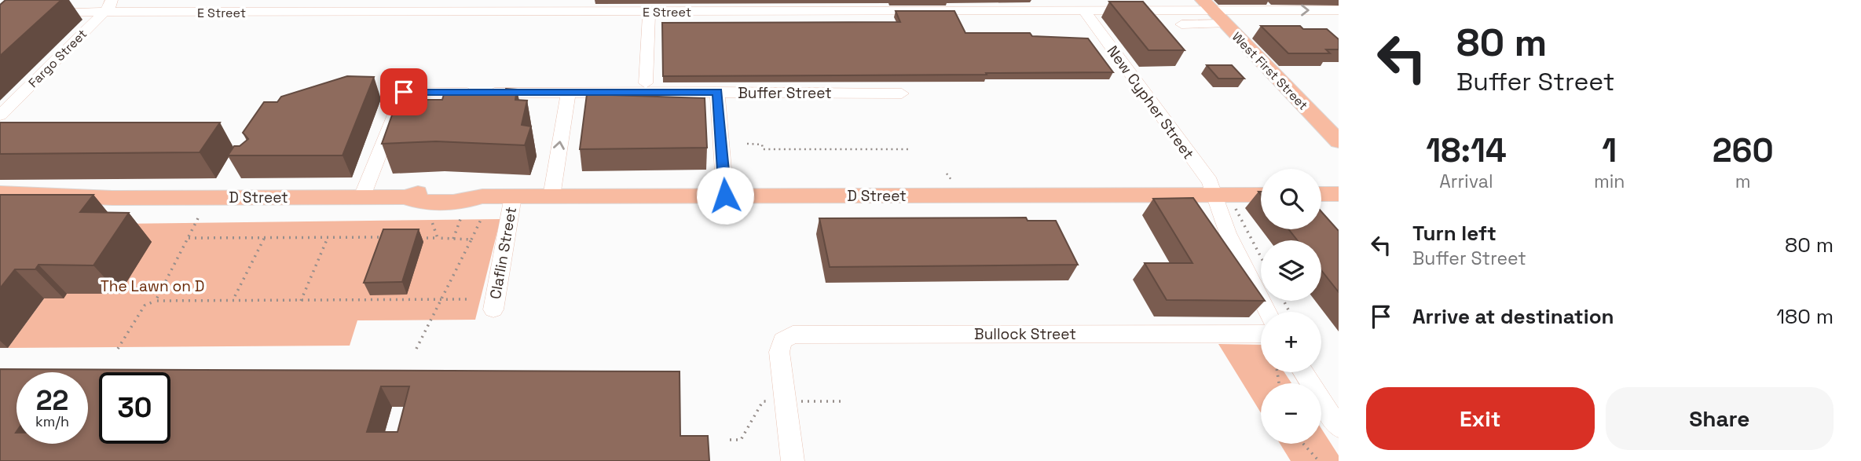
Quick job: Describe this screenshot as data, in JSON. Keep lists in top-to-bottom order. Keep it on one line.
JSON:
{"streets":{"main road":["West First Street","D Street"],"street":["E Street","Fargo Street","Buffer Street","New Cypher Street","Claflin Street","Bullock Street"]},"crossings":[["E Street","Fargo Street"],["E Street","West First Street"],["E Street","New Cypher Street"],["Buffer Street","D Street"],["New Cypher Street","D Street"],["D Street","Claflin Street"]],"parks":["The Lawn on D"],"page":{"turn":["80 m","Buffer Street"],"eta":["18:14","Arrival","1","min","260","m"],"map_buttons":["+","−"],"list":[{"name":"Turn left","note":"Buffer Street","value":"80 m"},{"name":"Arrive at destination","value":"180 m"}],"speed":"22 km/h","limit":"30","buttons":["Exit","Share"]}}
